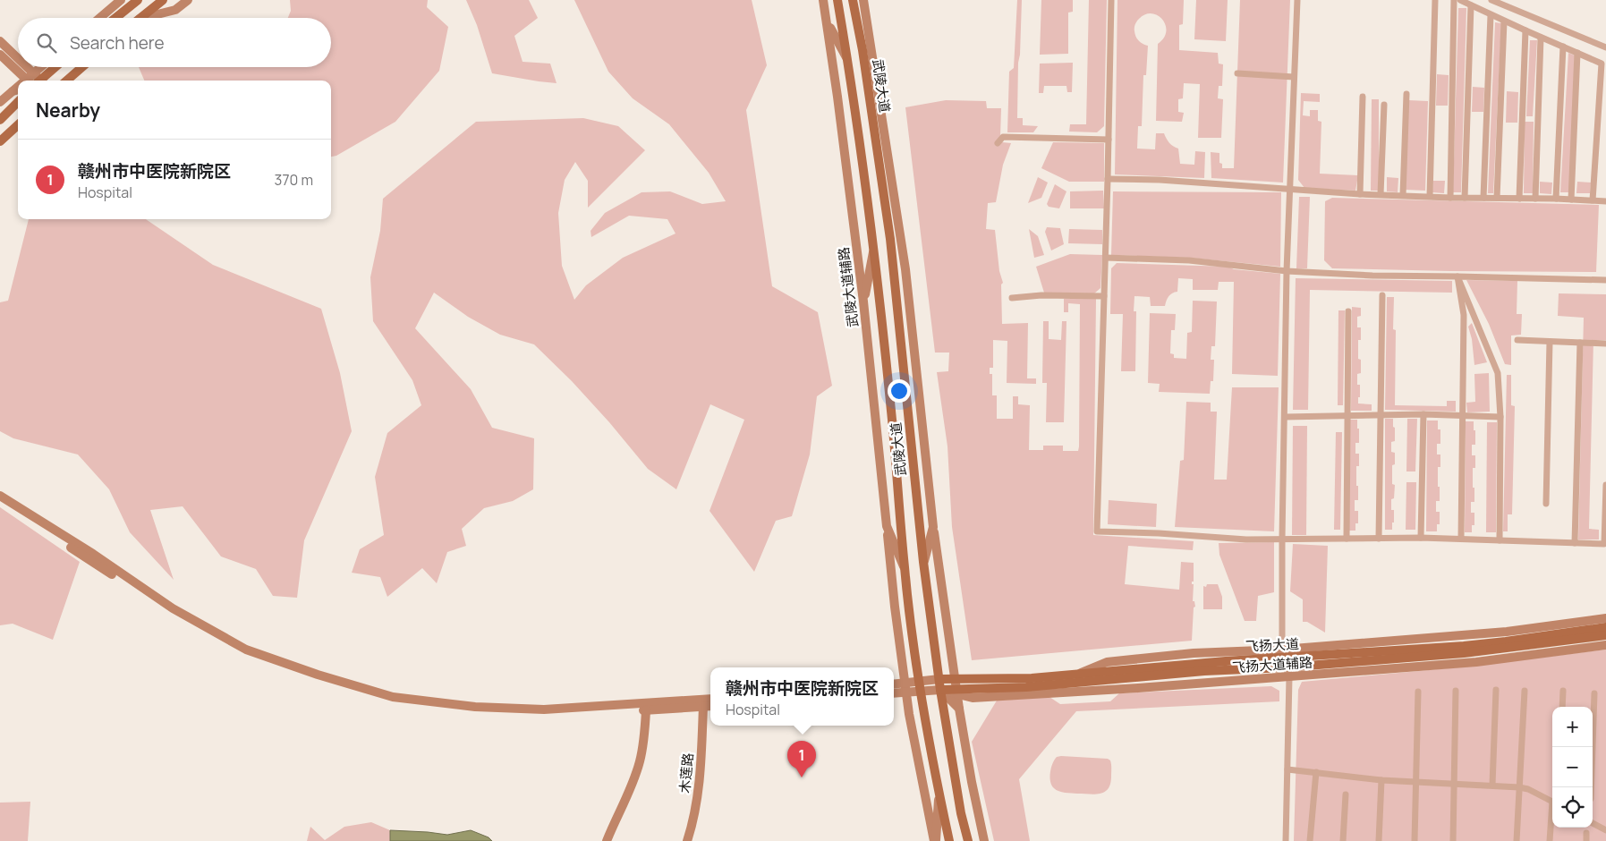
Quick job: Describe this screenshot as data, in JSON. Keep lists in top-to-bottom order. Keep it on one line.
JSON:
{"streets":{"main road":["武陵大道","飞扬大道"],"street":["武陵大道辅路","飞扬大道辅路","木莲路"]},"crossings":[["武陵大道","武陵大道辅路"],["武陵大道","飞扬大道"],["飞扬大道","飞扬大道辅路"]],"page":{"search":"Search here","heading":"Nearby","list":[{"mark":"1","name":"赣州市中医院新院区","note":"Hospital","value":"370 m"}],"popup":["赣州市中医院新院区","Hospital"],"map_buttons":["+","−"],"pins":"1"}}
